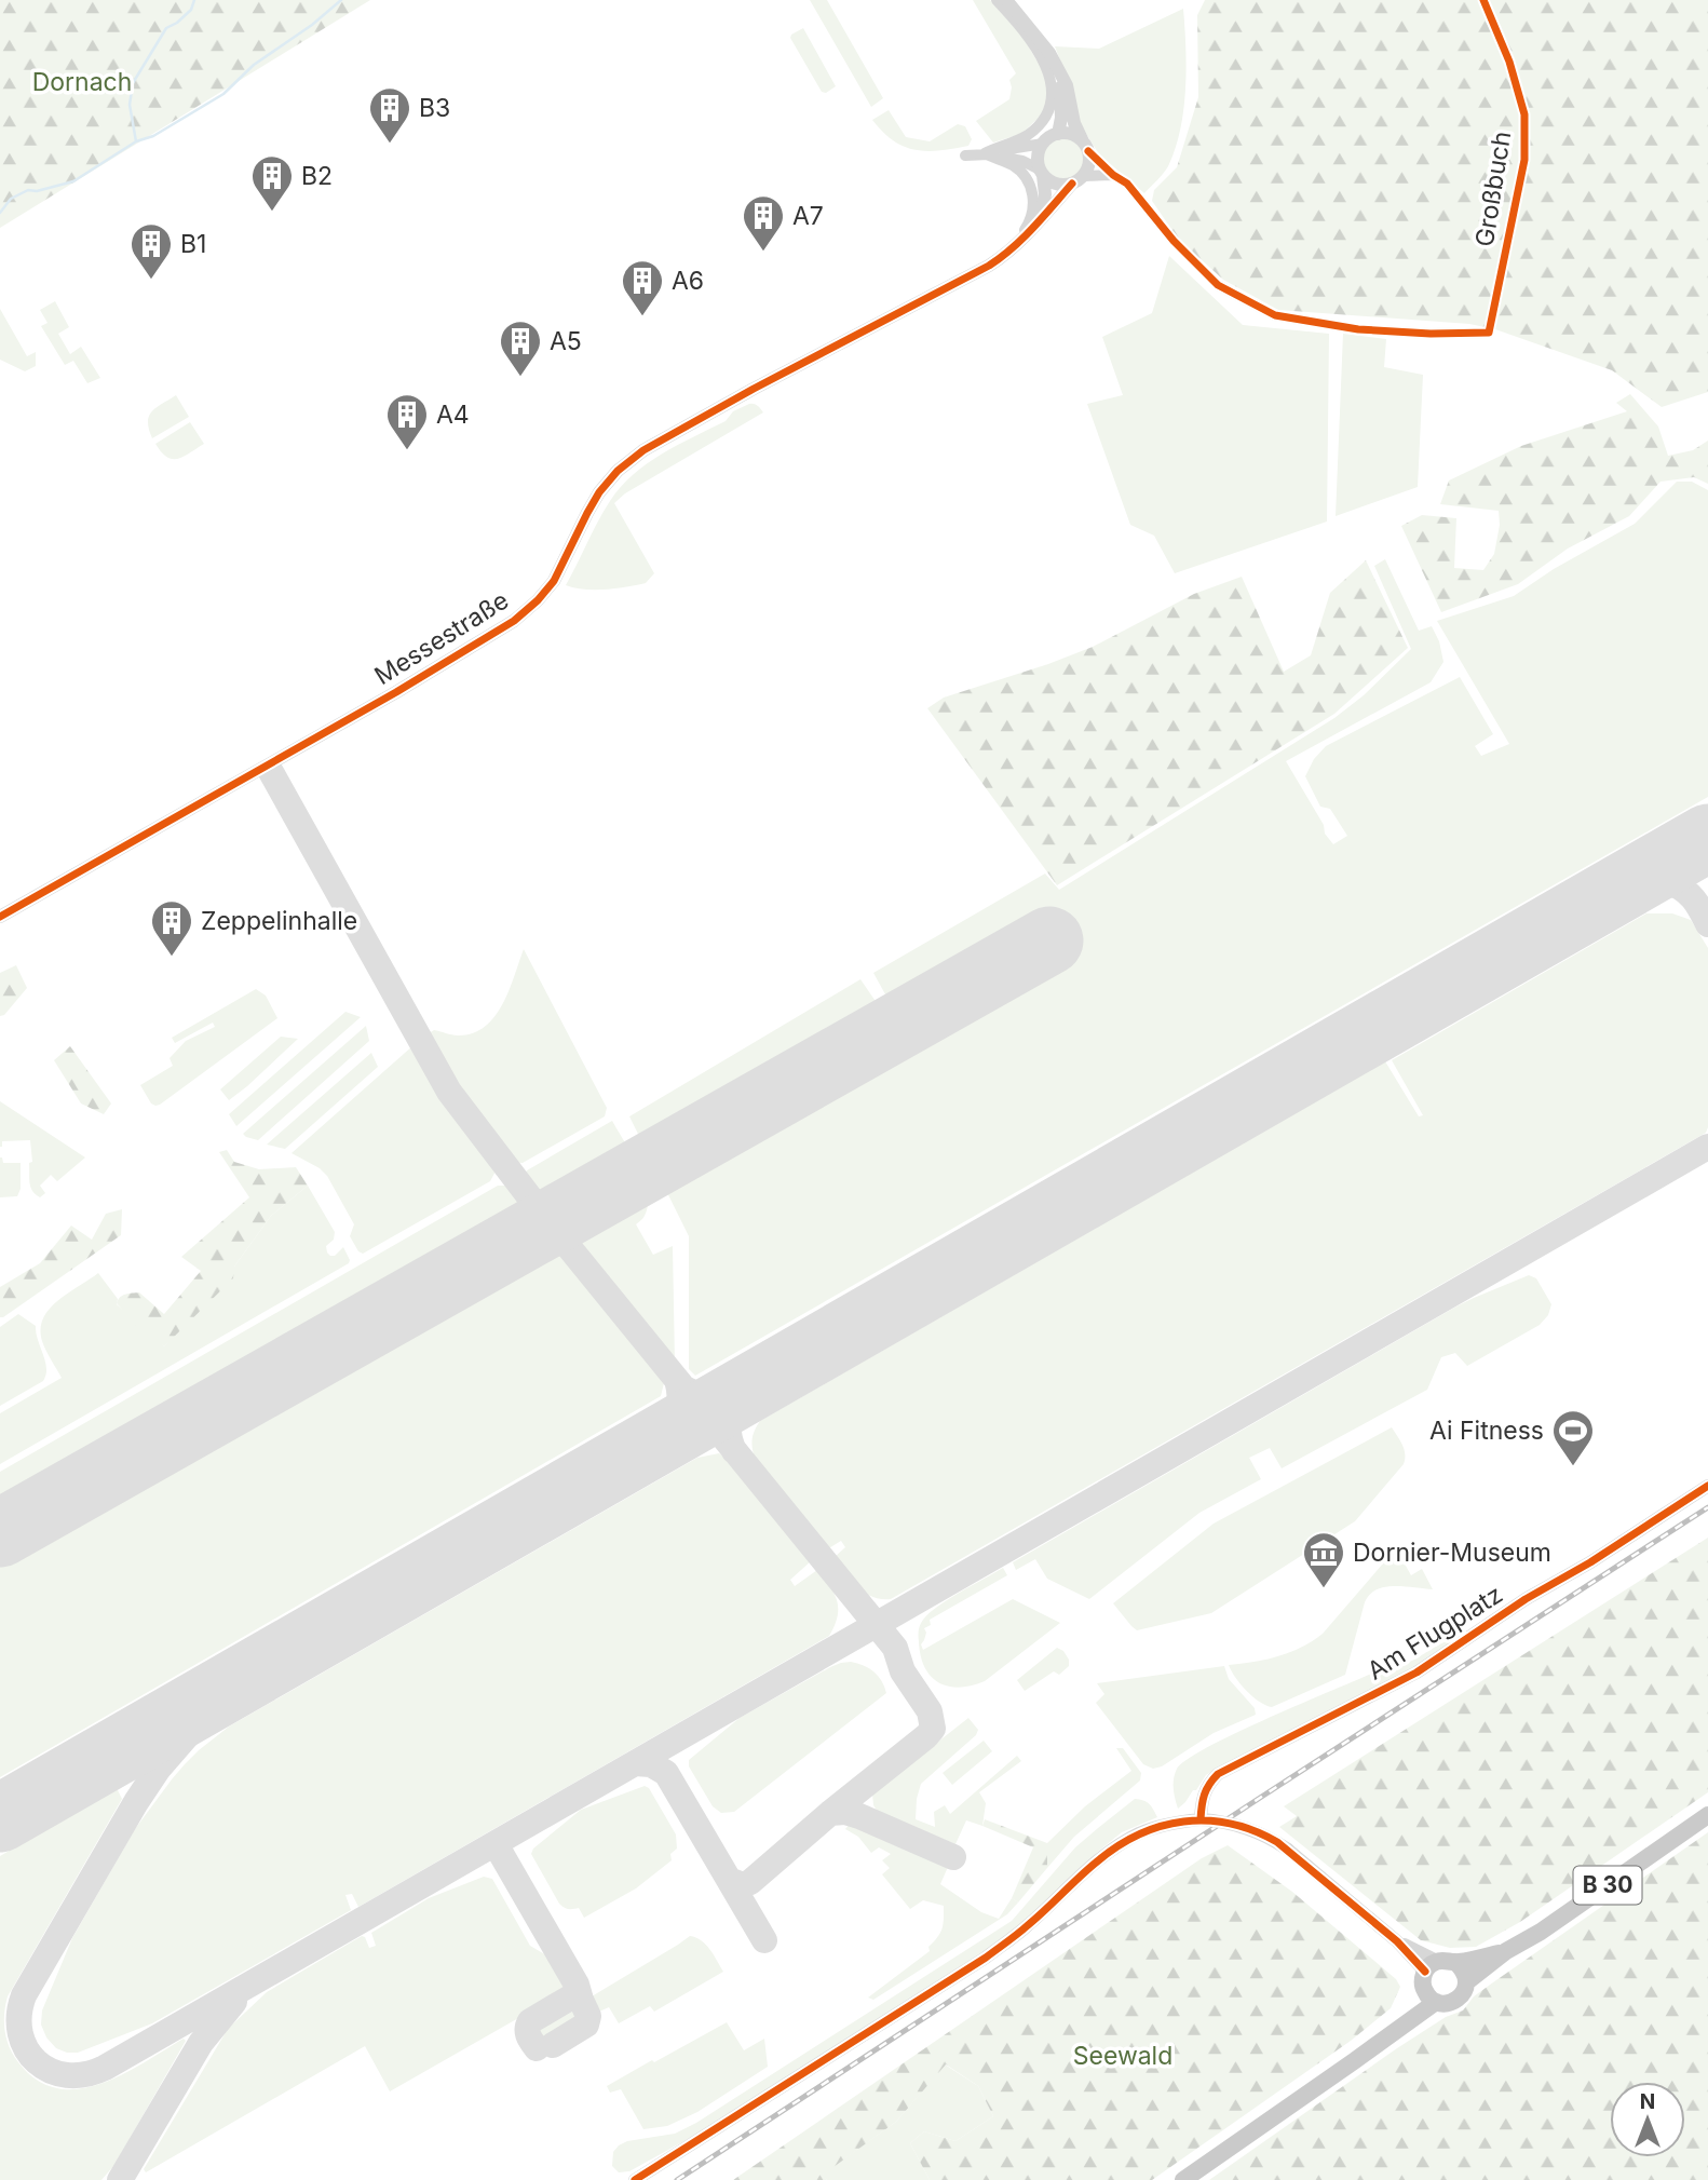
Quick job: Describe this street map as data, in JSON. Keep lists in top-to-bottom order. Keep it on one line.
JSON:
{"streets":{"main road":["B 30"],"street":["Großbuch","Messestraße","Am Flugplatz"]},"parks":["Dornach","Seewald"],"places":{"building":["B3","B2","A7","B1","A6","A5","A4","Zeppelinhalle"],"sports":["Ai Fitness"],"museum":["Dornier-Museum"]},"north":"top"}
